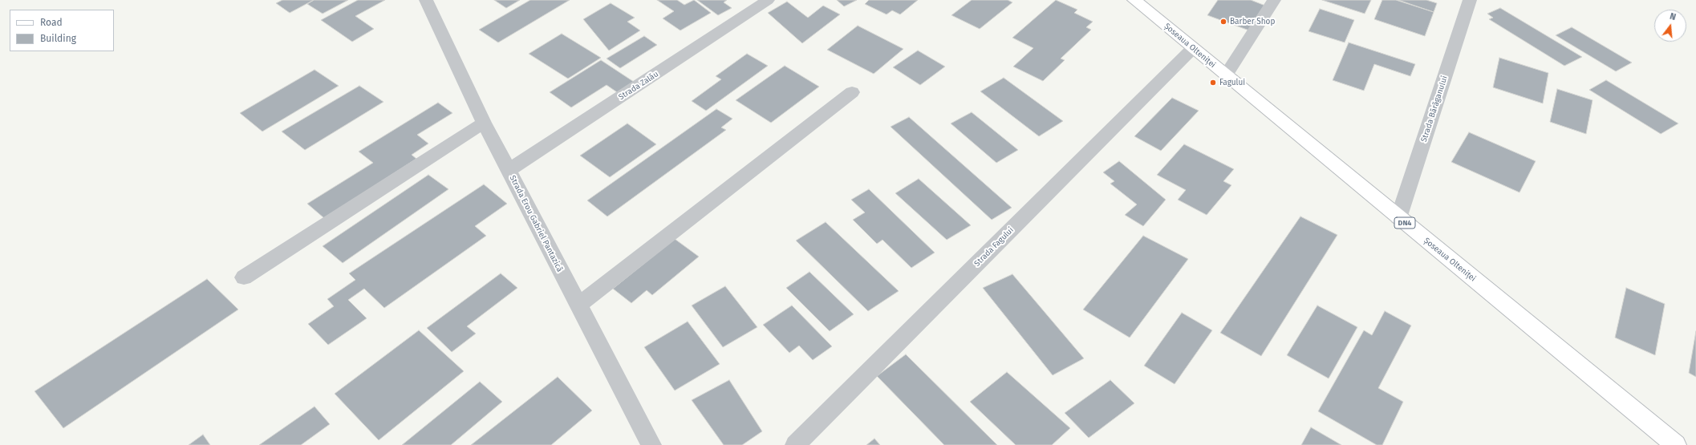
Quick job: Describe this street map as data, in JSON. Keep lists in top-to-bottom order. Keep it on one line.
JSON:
{"streets":{"main road":["Șoseaua Olteniței","DN4"],"street":["Strada Zalău","Strada Bărăganului","Strada Erou Gabriel Pantazică","Strada Fagului"]},"crossings":[["Șoseaua Olteniței","Strada Bărăganului"],["Șoseaua Olteniței","Strada Fagului"],["Strada Zalău","Strada Erou Gabriel Pantazică"]],"places":["Barber Shop","Fagului"],"legend":["Road","Building"],"north":"top"}
